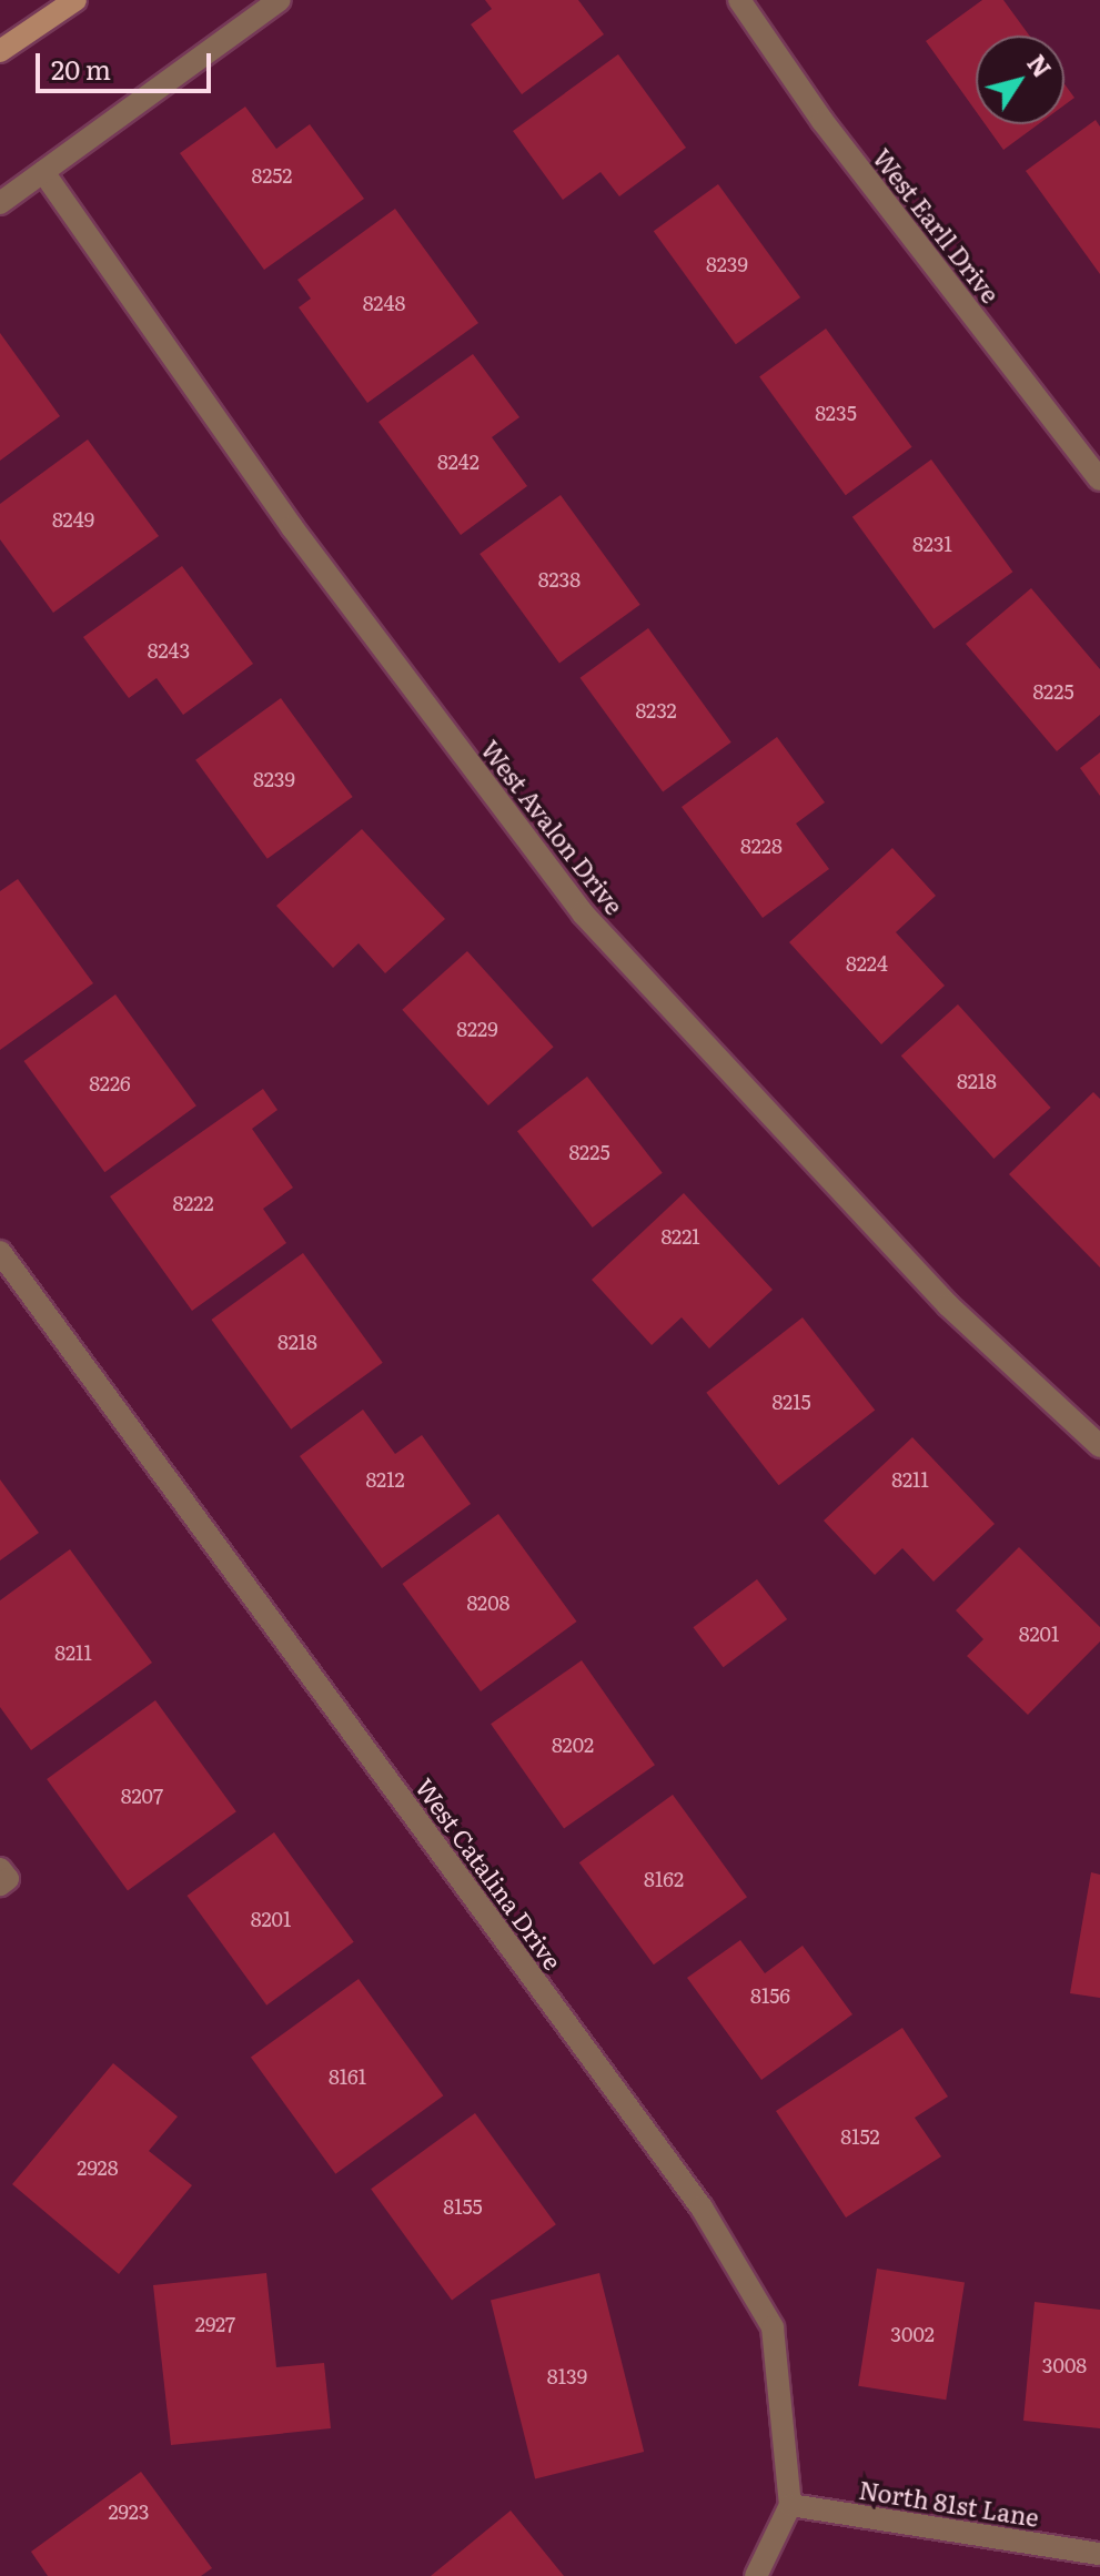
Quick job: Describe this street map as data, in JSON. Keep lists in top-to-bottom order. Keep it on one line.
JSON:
{"streets":{"street":["West Earll Drive","West Avalon Drive","West Catalina Drive","North 81st Lane"]},"crossings":[["West Catalina Drive","North 81st Lane"]],"house_numbers":["8252","8239","8248","8235","8242","8249","8231","8238","8243","8225","8232","8239","8228","8224","8229","8218","8226","8225","8222","8221","8218","8215","8212","8211","8208","8201","8211","8202","8207","8162","8201","8156","8161","8152","2928","8155","2927","3002","3008","8139","2923"],"scale_bar":"20 m","north":"top right"}
